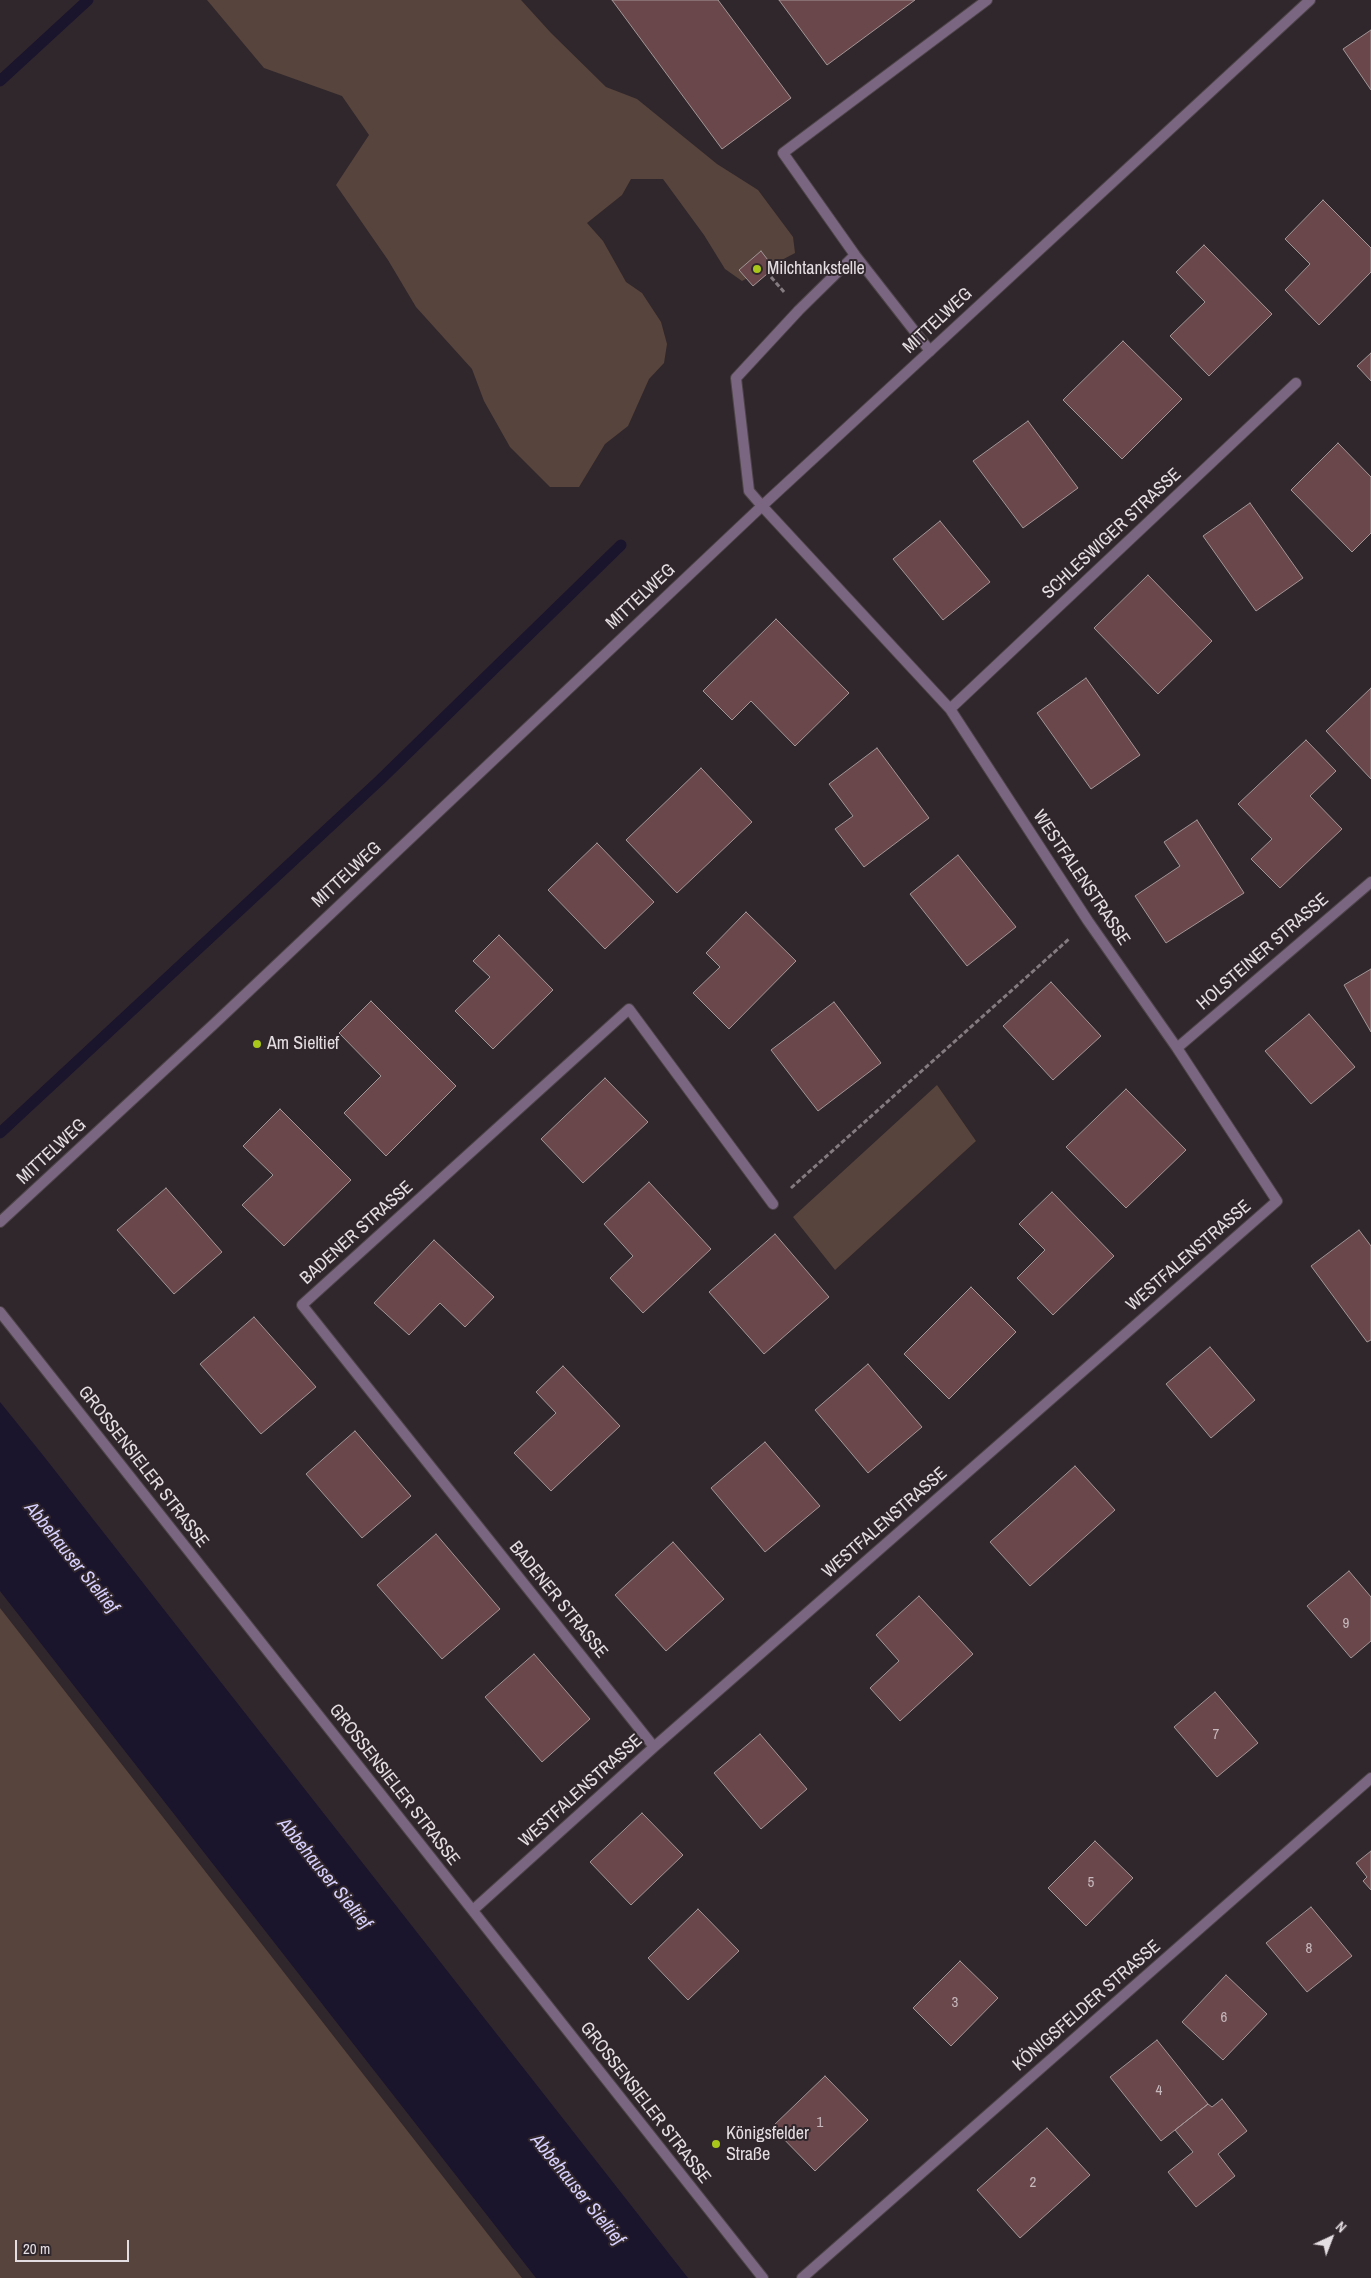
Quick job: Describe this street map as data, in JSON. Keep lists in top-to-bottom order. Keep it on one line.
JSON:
{"streets":{"street":["MITTELWEG","SCHLESWIGER STRASSE","WESTFALENSTRASSE","HOLSTEINER STRASSE","BADENER STRASSE","GROSSENSIELER STRASSE","KÖNIGSFELDER STRASSE"]},"crossings":[["MITTELWEG","WESTFALENSTRASSE"],["SCHLESWIGER STRASSE","WESTFALENSTRASSE"],["WESTFALENSTRASSE","HOLSTEINER STRASSE"],["WESTFALENSTRASSE","BADENER STRASSE"],["WESTFALENSTRASSE","GROSSENSIELER STRASSE"]],"water":["Abbehauser Sieltief"],"places":["Milchtankstelle","Am Sieltief","Königsfelder Straße"],"house_numbers":["9","7","5","8","3","6","4","1","2"],"scale_bar":"20 m","north":"top right"}
